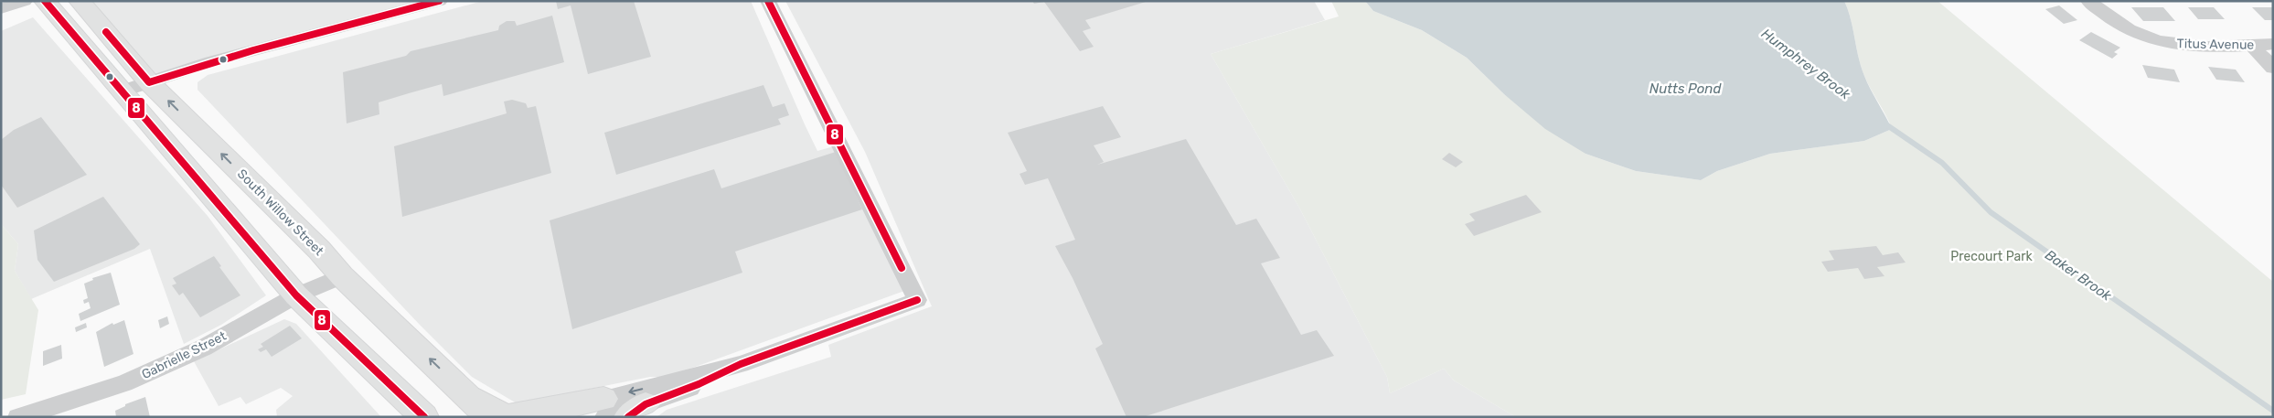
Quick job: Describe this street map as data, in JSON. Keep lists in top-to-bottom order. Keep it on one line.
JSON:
{"streets":{"main road":["South Willow Street"],"street":["Titus Avenue","Gabrielle Street"]},"crossings":[["South Willow Street","Gabrielle Street"]],"water":["Humphrey Brook","Nutts Pond","Baker Brook"],"parks":["Precourt Park"],"lines":["transit line 8"]}
